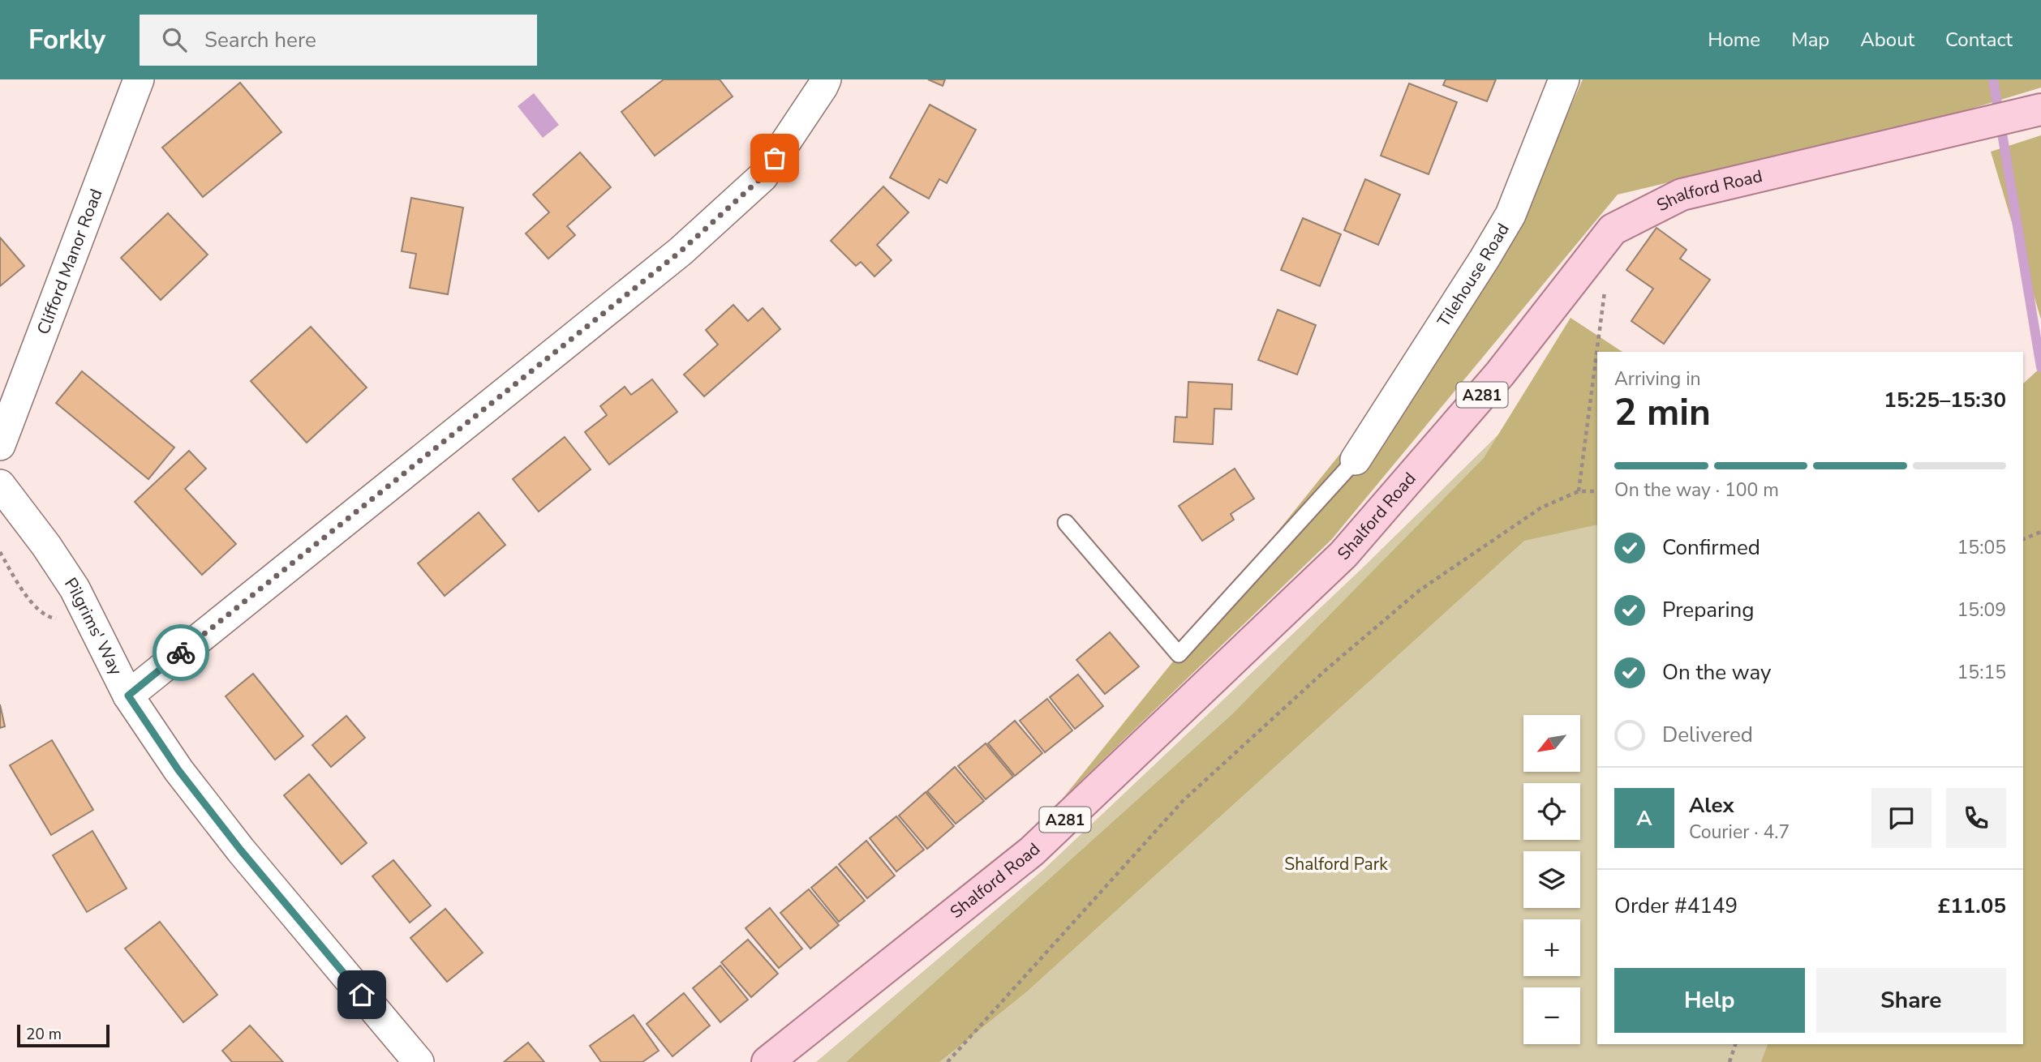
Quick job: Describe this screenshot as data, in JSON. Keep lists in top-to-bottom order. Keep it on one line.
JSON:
{"streets":{"main road":["Shalford Road","A281"],"street":["Clifford Manor Road","Tilehouse Road","Pilgrims' Way"]},"parks":["Shalford Park"],"scale_bar":"20 m","north":"bottom left","page":{"header":"Forkly","search":"Search here","nav":["Home","Map","About","Contact"],"heading":["2 min","Arriving in","15:25–15:30"],"panel":["Alex","Courier · 4.7","Order #4149","£11.05"],"bar":"On the way · 100 m","list":[["Confirmed","15:05"],["Preparing","15:09"],["On the way","15:15"],"Delivered"],"map_buttons":["+","−"],"round":"A","buttons":["Help","Share"],"scale":"20 m"}}
